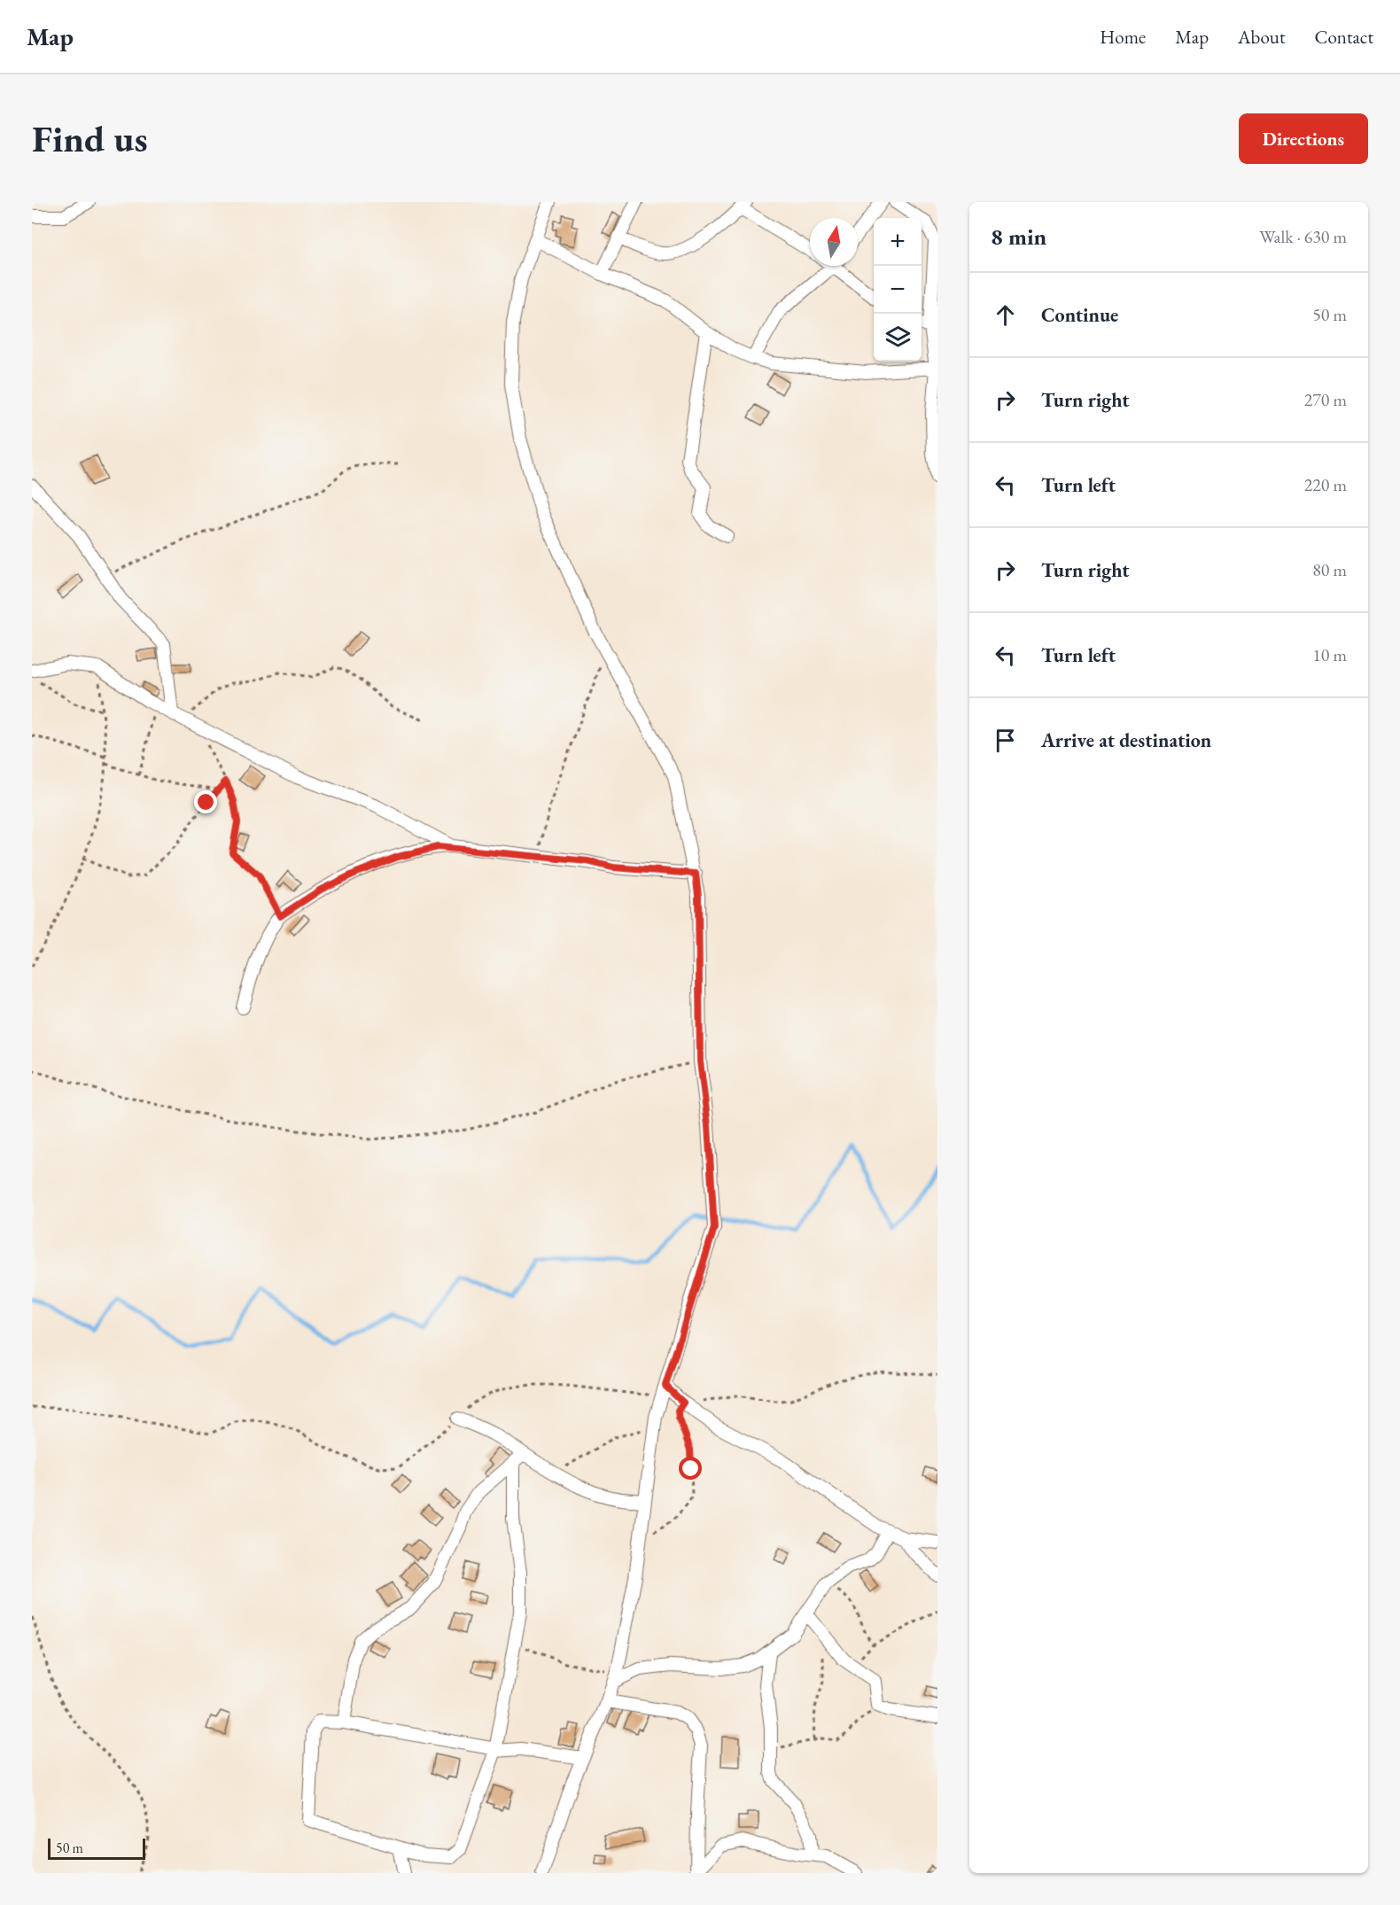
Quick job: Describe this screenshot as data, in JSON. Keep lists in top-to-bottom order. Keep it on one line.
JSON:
{"scale_bar":"50 m","north":"top","page":{"header":"Map","nav":["Home","Map","About","Contact"],"buttons":"Directions","title":"Find us","heading":["8 min","Walk · 630 m"],"map_buttons":["+","−"],"list":[["Continue","50 m"],["Turn right","270 m"],["Turn left","220 m"],["Turn right","80 m"],["Turn left","10 m"],"Arrive at destination"],"scale":"50 m"}}
